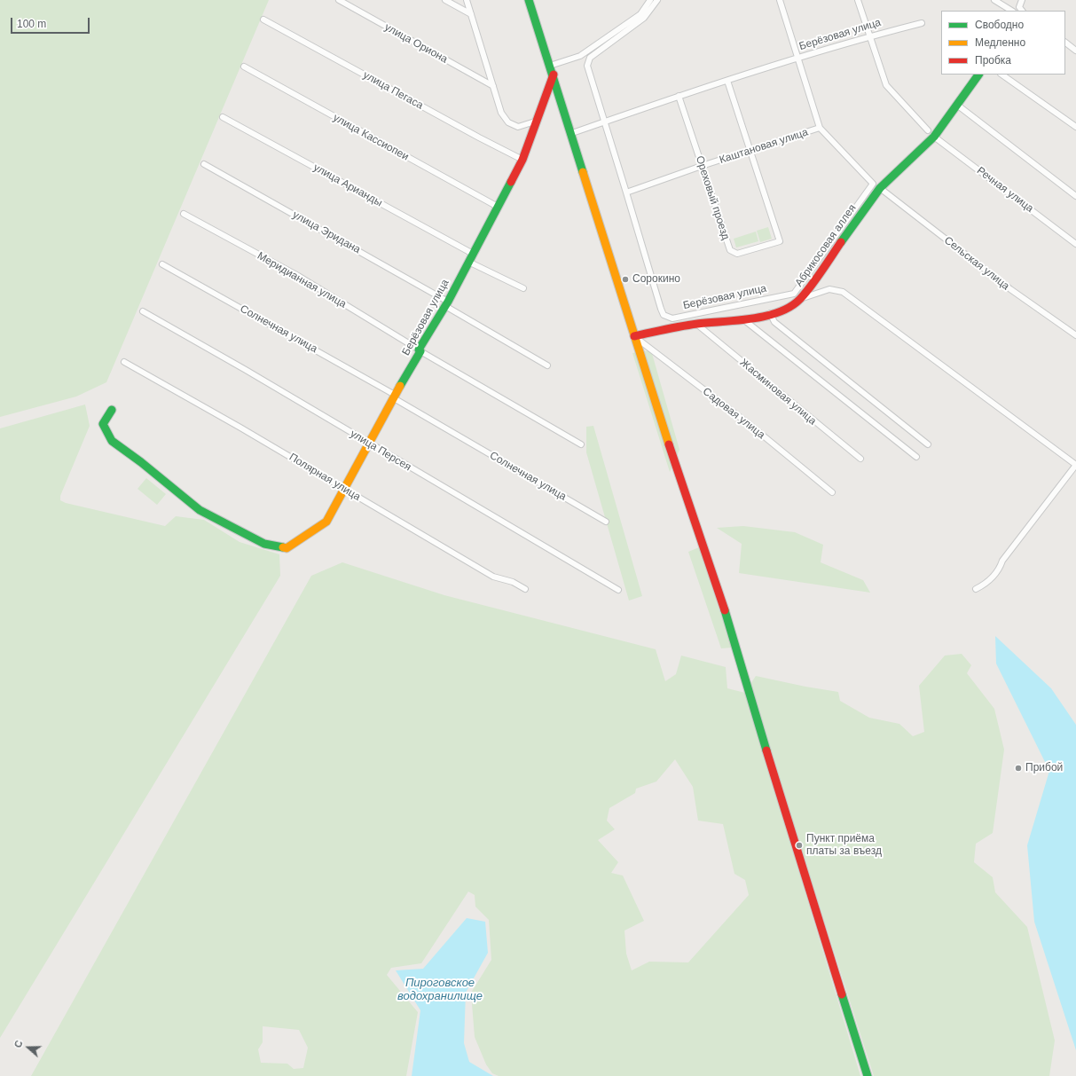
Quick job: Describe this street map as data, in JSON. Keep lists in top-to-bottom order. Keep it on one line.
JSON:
{"streets":{"street":["Берёзовая улица","улица Ориона","улица Пегаса","улица Кассиопеи","Каштановая улица","улица Арианды","Речная улица","Ореховый проезд","улица Эридана","Абрикосовая аллея","Сельская улица","Меридианная улица","Солнечная улица","Жасминовая улица","Садовая улица","улица Персея","Полярная улица"]},"crossings":[["Берёзовая улица","улица Пегаса"],["Берёзовая улица","улица Кассиопеи"],["Берёзовая улица","Каштановая улица"],["Берёзовая улица","улица Арианды"],["Берёзовая улица","Ореховый проезд"],["Берёзовая улица","улица Эридана"],["Берёзовая улица","Абрикосовая аллея"],["Берёзовая улица","Сельская улица"],["Берёзовая улица","Меридианная улица"],["Берёзовая улица","Солнечная улица"],["Берёзовая улица","улица Персея"],["Берёзовая улица","Полярная улица"],["Каштановая улица","Ореховый проезд"],["Каштановая улица","Сельская улица"],["Речная улица","Абрикосовая аллея"],["Абрикосовая аллея","Сельская улица"],["Абрикосовая аллея","Жасминовая улица"],["Абрикосовая аллея","Садовая улица"]],"water":["Пироговское водохранилище"],"places":["Сорокино","Прибой","Пункт приёма платы за въезд"],"legend":["Свободно","Медленно","Пробка"],"scale_bar":"100 m","north":"left"}
